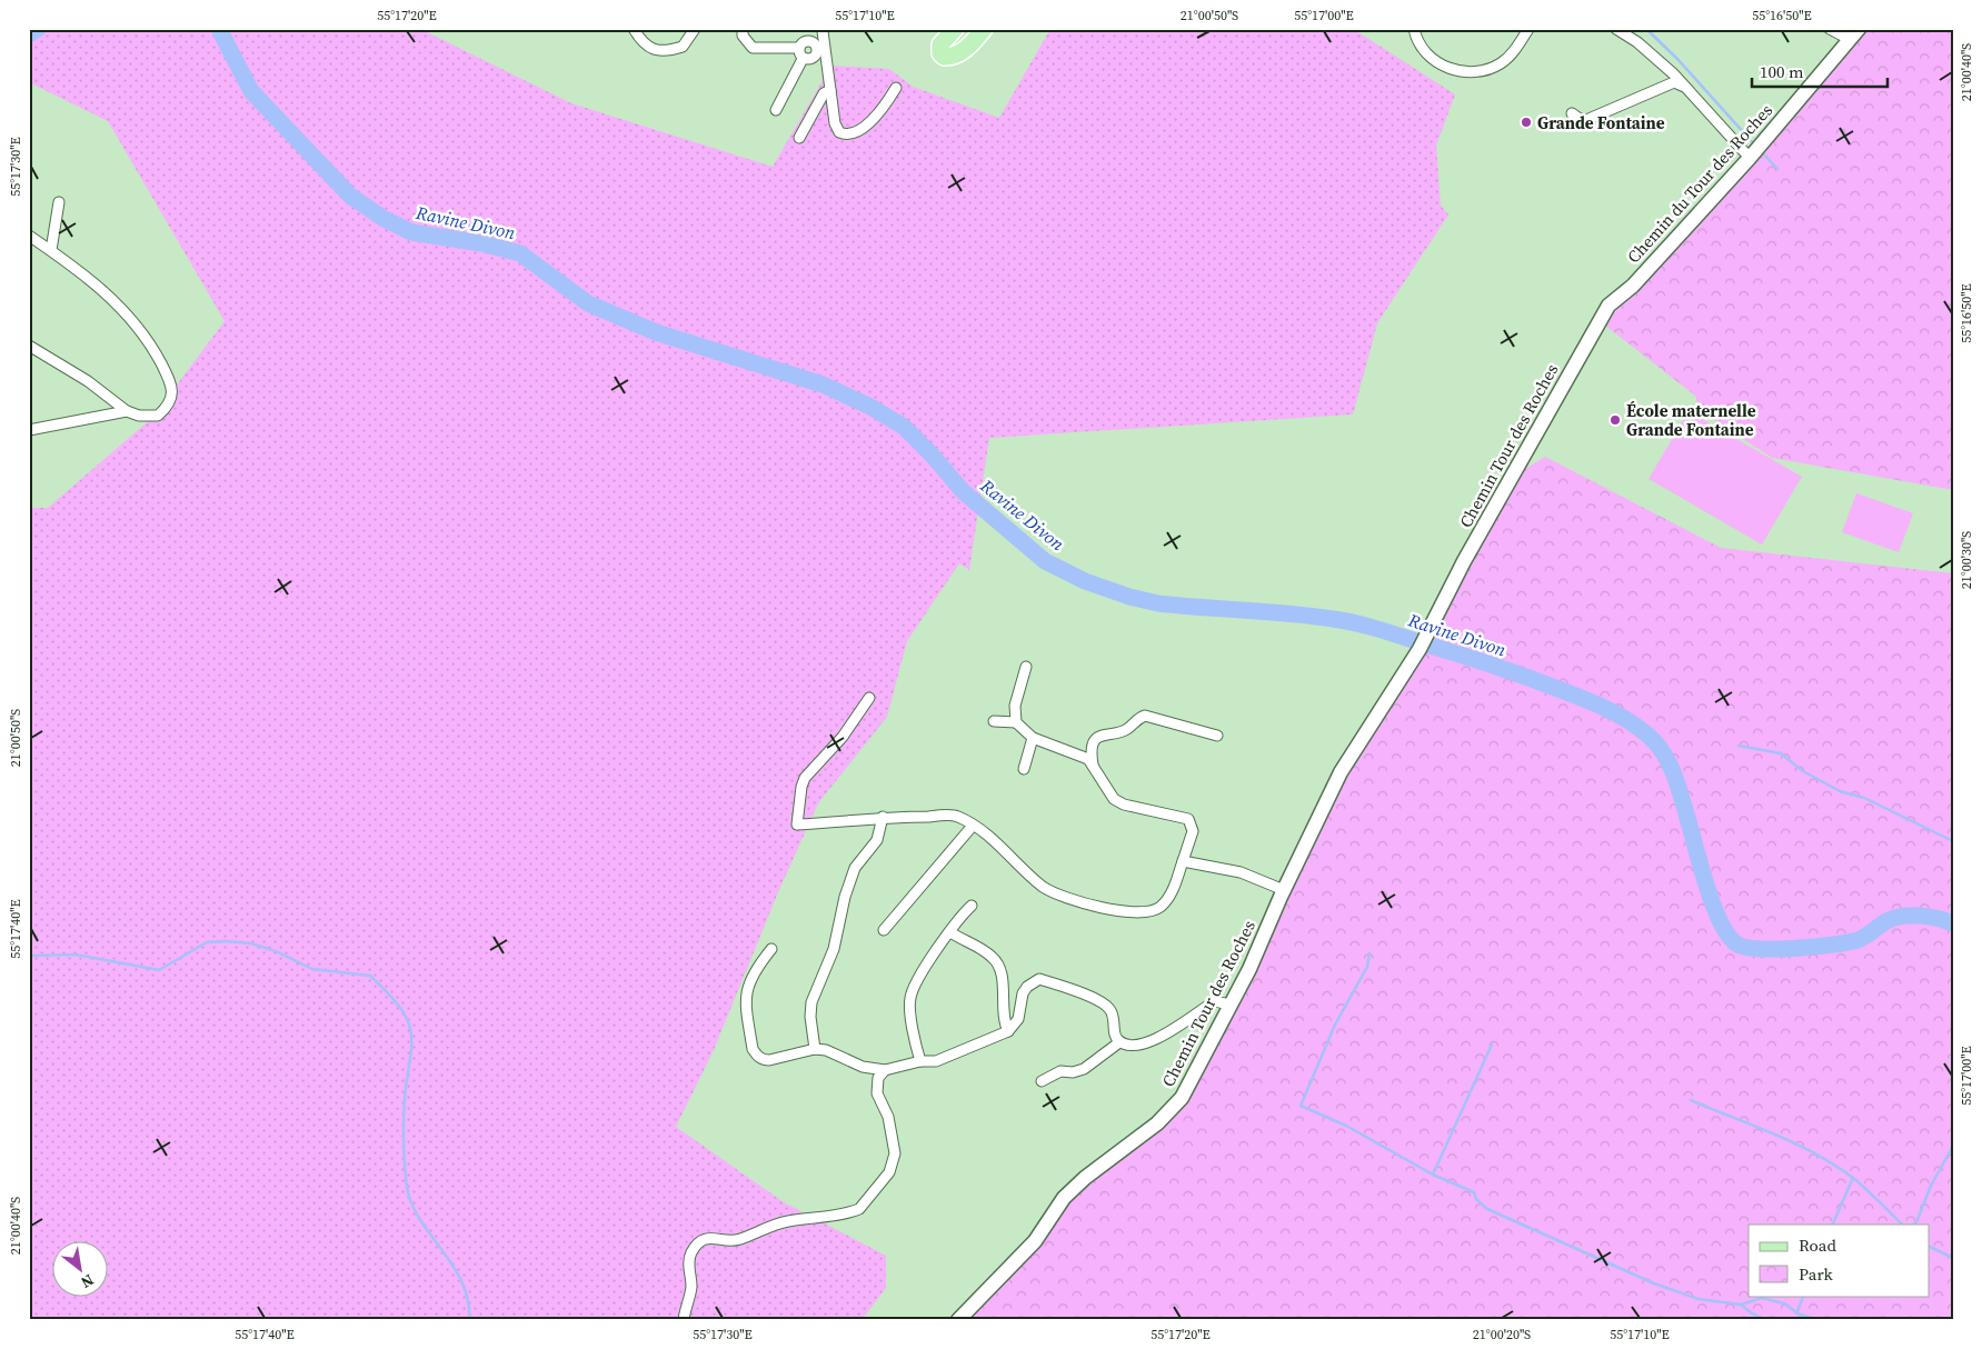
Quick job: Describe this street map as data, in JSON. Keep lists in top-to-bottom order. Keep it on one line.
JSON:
{"streets":{"street":["Chemin du Tour des Roches","Chemin Tour des Roches"]},"crossings":[["Chemin du Tour des Roches","Chemin Tour des Roches"]],"water":["Ravine Divon"],"places":["Grande Fontaine","École maternelle Grande Fontaine"],"legend":["Road","Park"],"scale_bar":"100 m","north":"bottom right","coordinates":["55°17'20\"E","55°17'10\"E","21°00'50\"S","55°17'00\"E","55°16'50\"E","21°00'40\"S","55°17'30\"E","21°00'30\"S","55°17'40\"E","21°00'20\"S"]}
